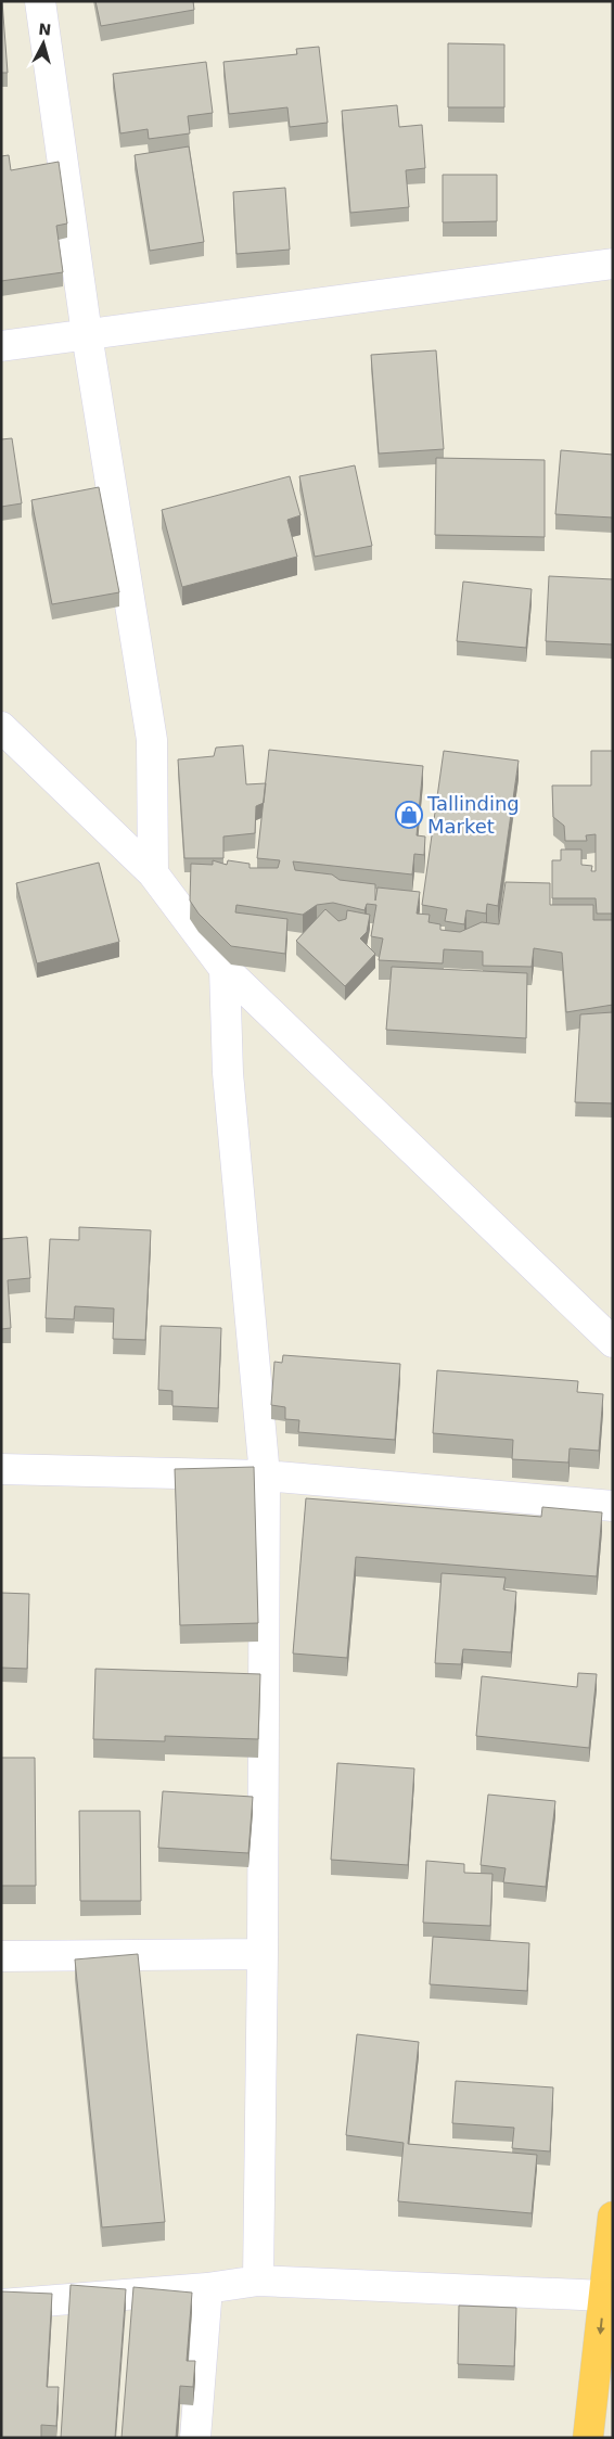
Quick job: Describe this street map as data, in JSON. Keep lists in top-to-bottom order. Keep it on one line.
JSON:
{"places":{"shop":["Tallinding Market"]},"north":"top"}
